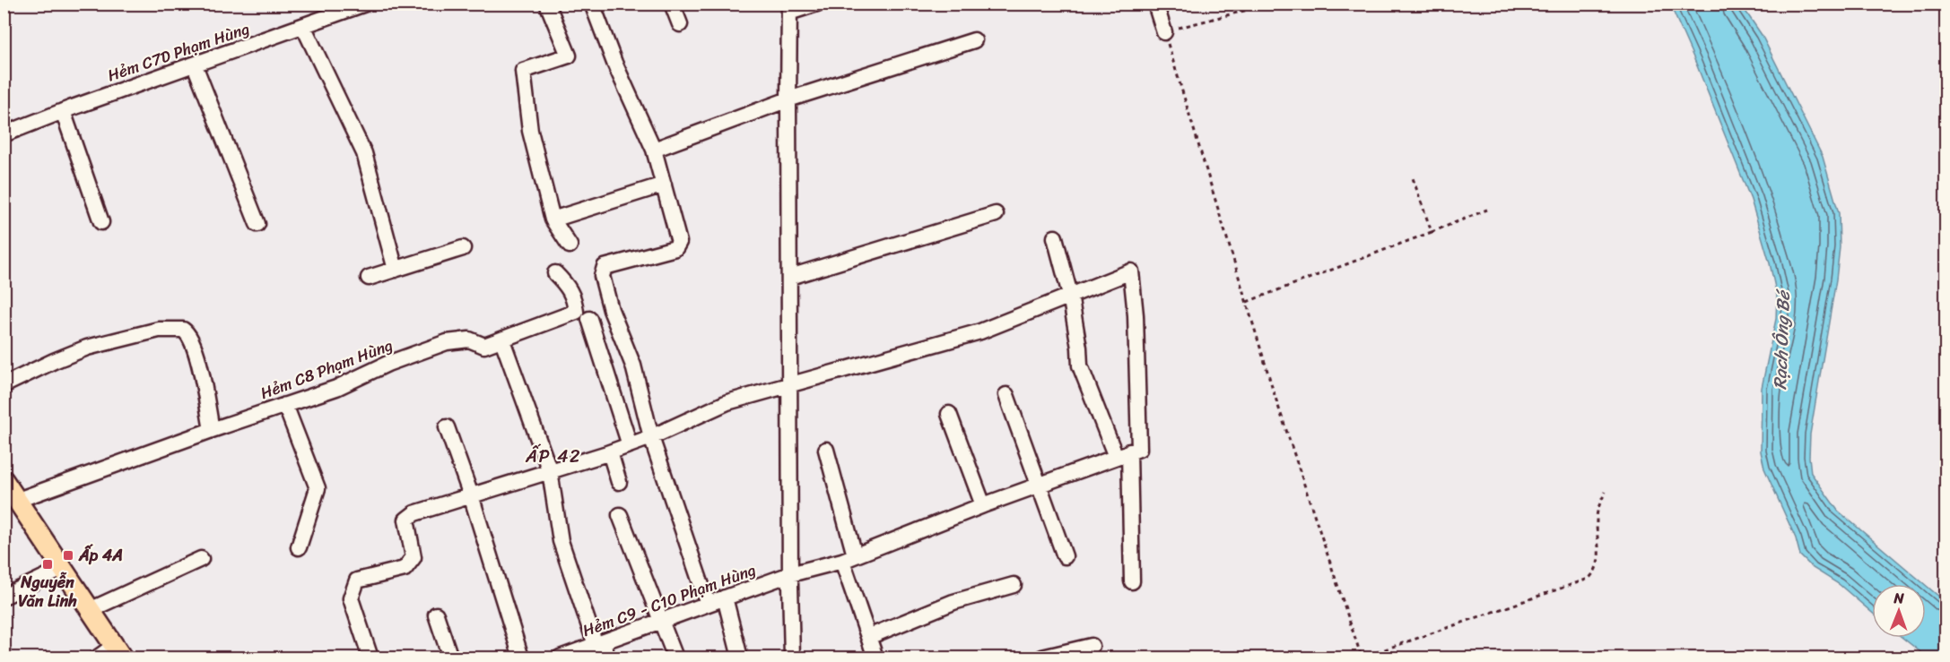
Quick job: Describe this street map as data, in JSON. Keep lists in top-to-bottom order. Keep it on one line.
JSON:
{"streets":{"street":["Hẻm C7D Phạm Hùng","Hẻm C8 Phạm Hùng","Hẻm C9 - C10 Phạm Hùng"]},"districts":["ẤP 42"],"water":["Rạch Ông Bé"],"places":{"transit":["Ấp 4A","Nguyễn Văn Linh"]},"north":"top"}
